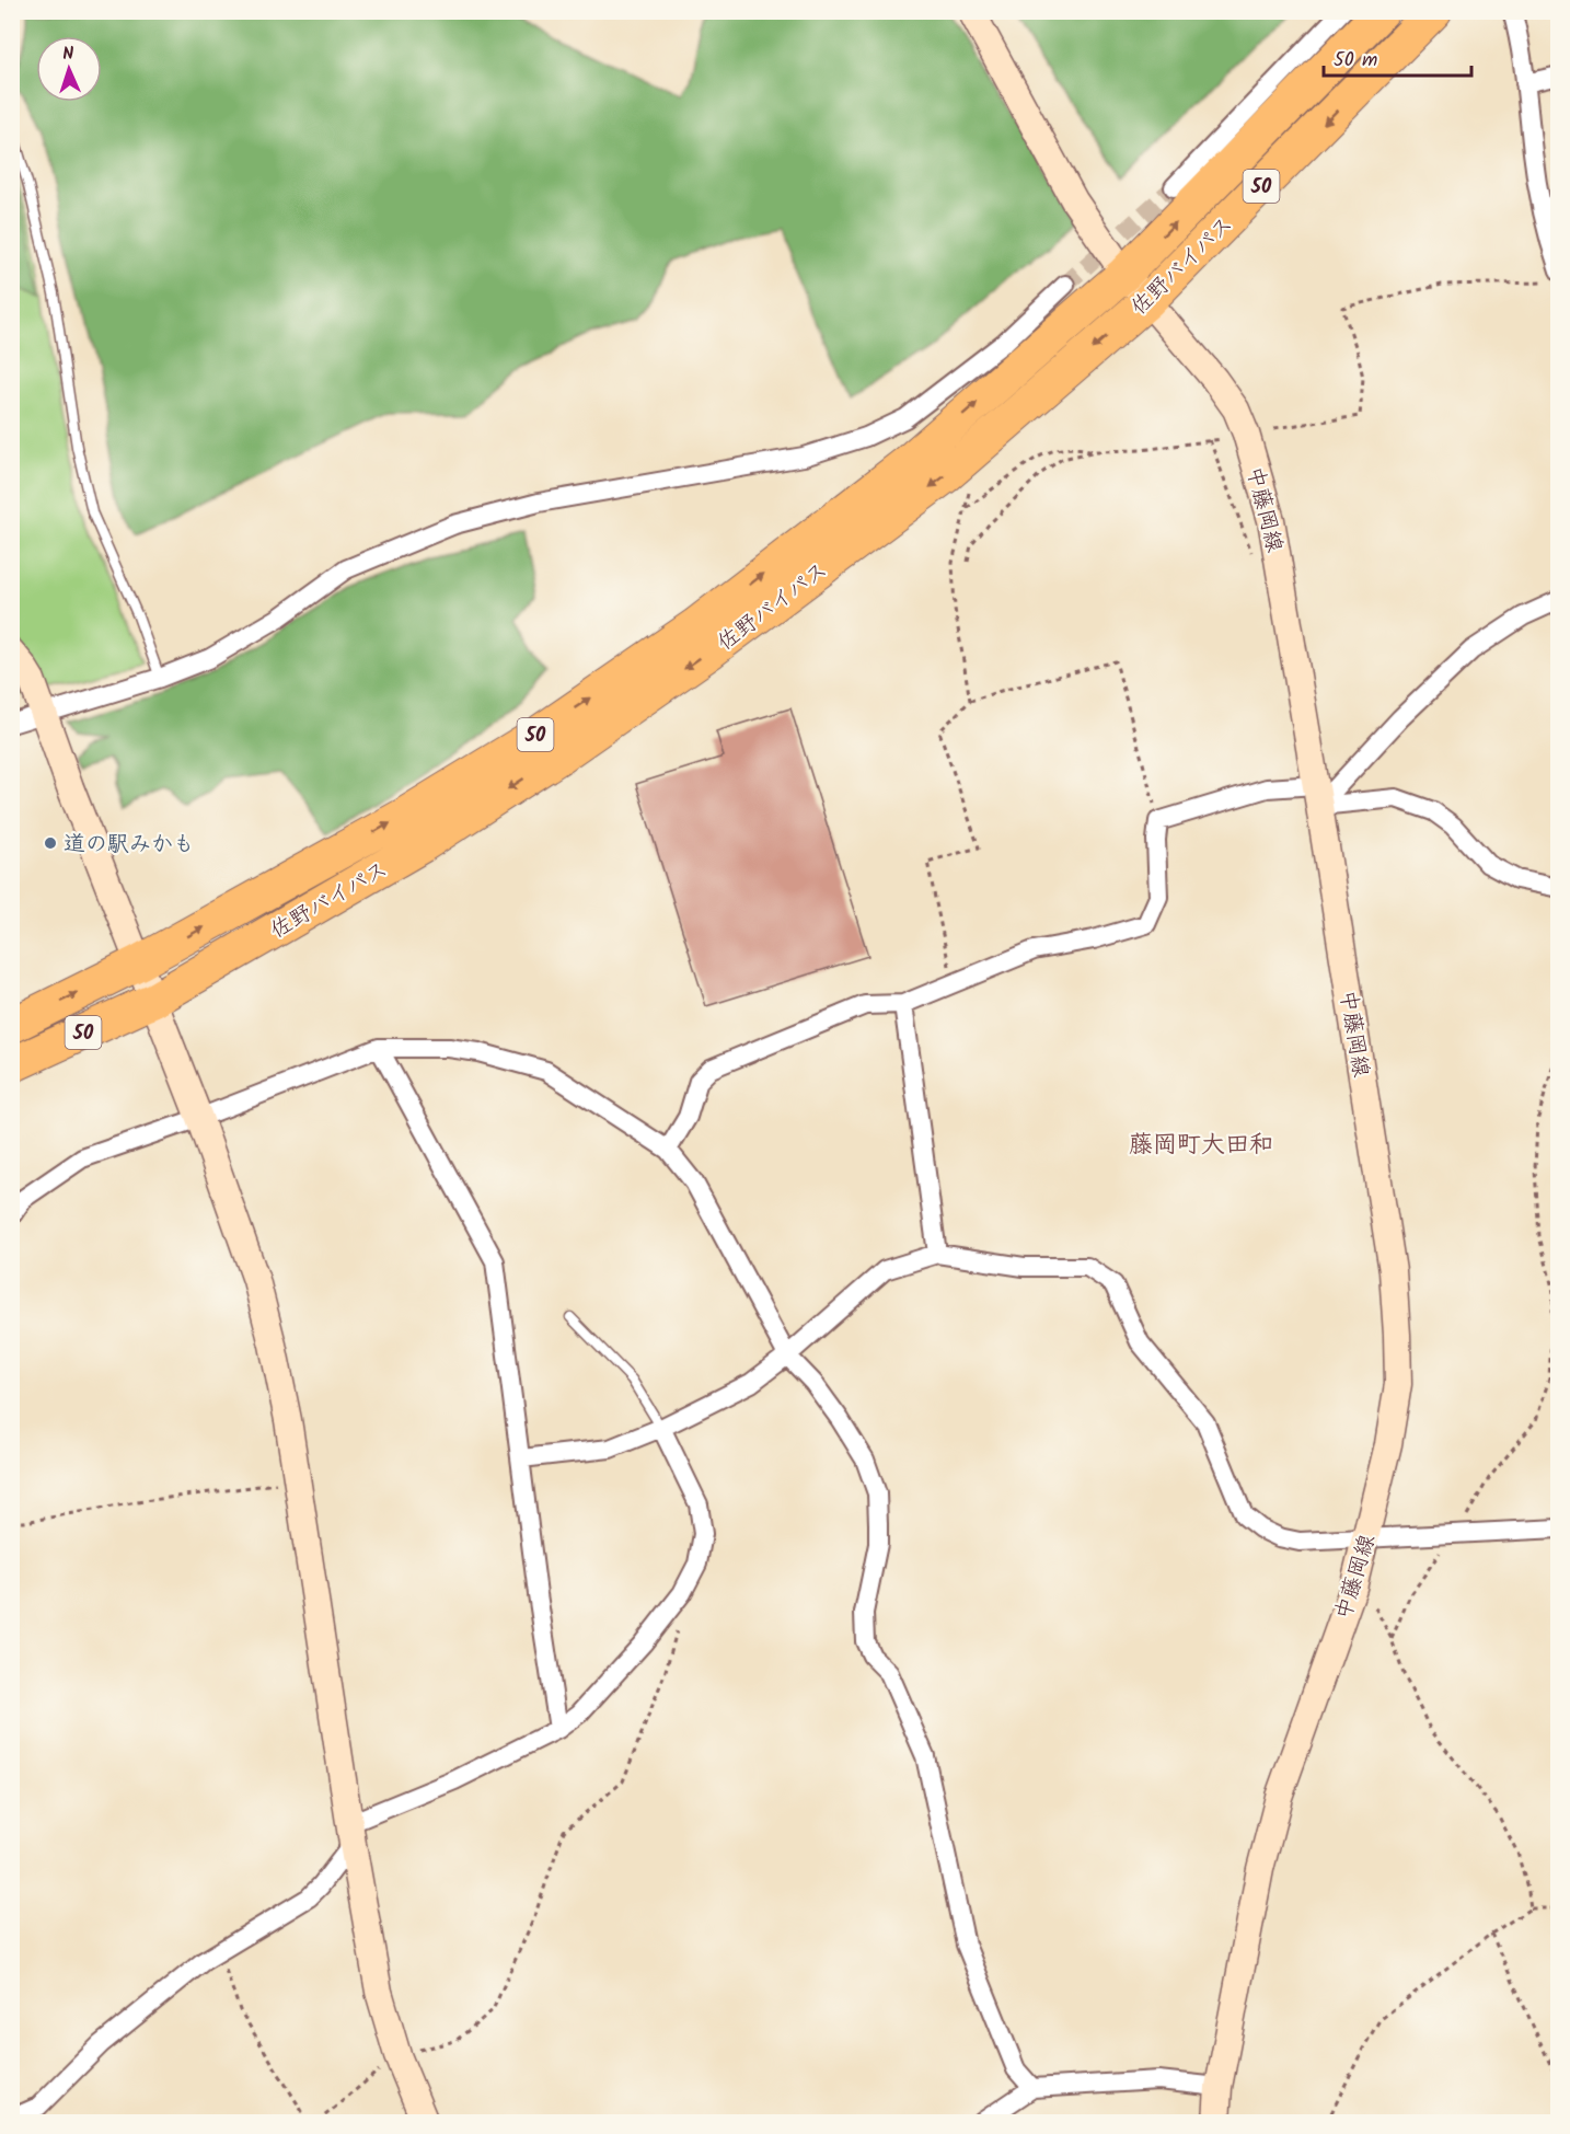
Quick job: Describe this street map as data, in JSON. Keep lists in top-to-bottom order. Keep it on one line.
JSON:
{"streets":{"highway":["50","佐野バイパス"],"main road":["中藤岡線"]},"crossings":[["佐野バイパス","中藤岡線"]],"districts":["藤岡町大田和"],"places":["道の駅みかも"],"scale_bar":"50 m","north":"top"}
